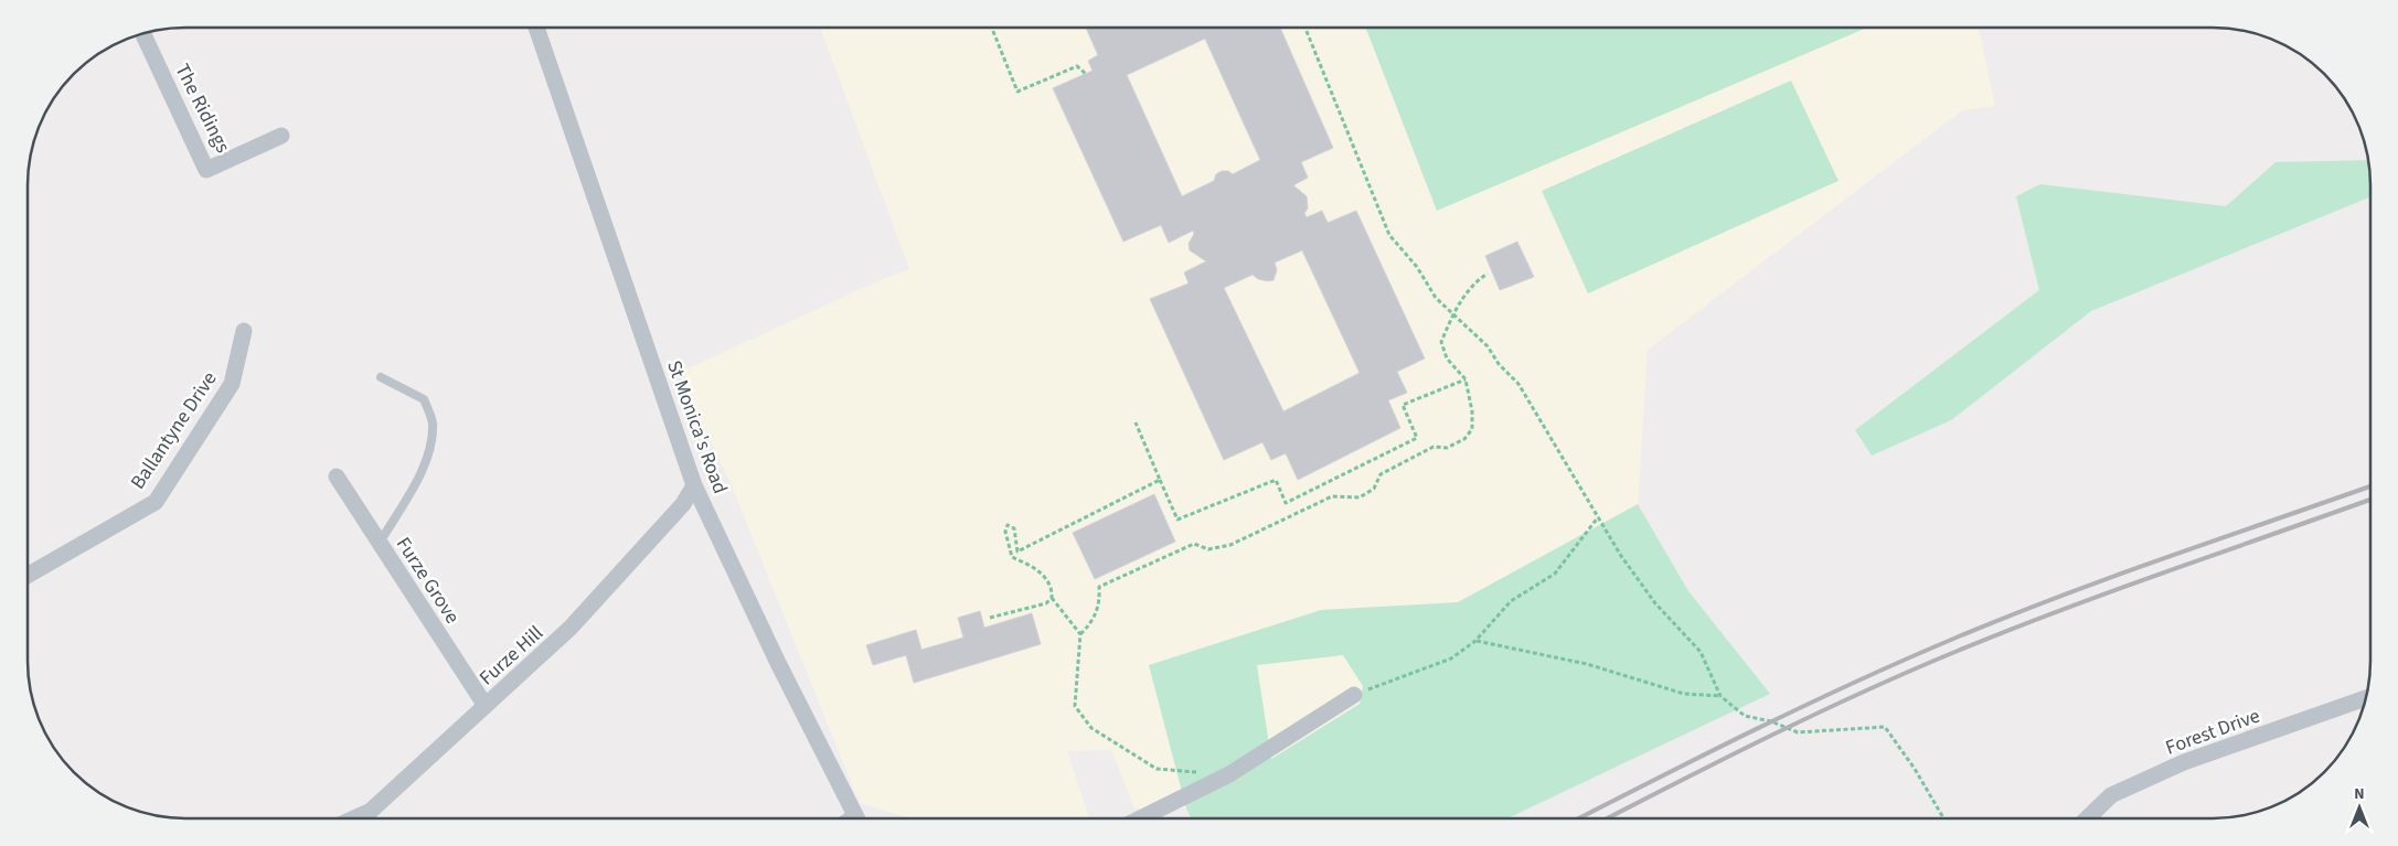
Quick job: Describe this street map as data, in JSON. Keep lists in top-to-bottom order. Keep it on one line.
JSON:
{"streets":{"street":["The Ridings","St Monica's Road","Ballantyne Drive","Furze Grove","Furze Hill","Forest Drive"]},"crossings":[["St Monica's Road","Furze Hill"],["Furze Grove","Furze Hill"]],"north":"top"}
